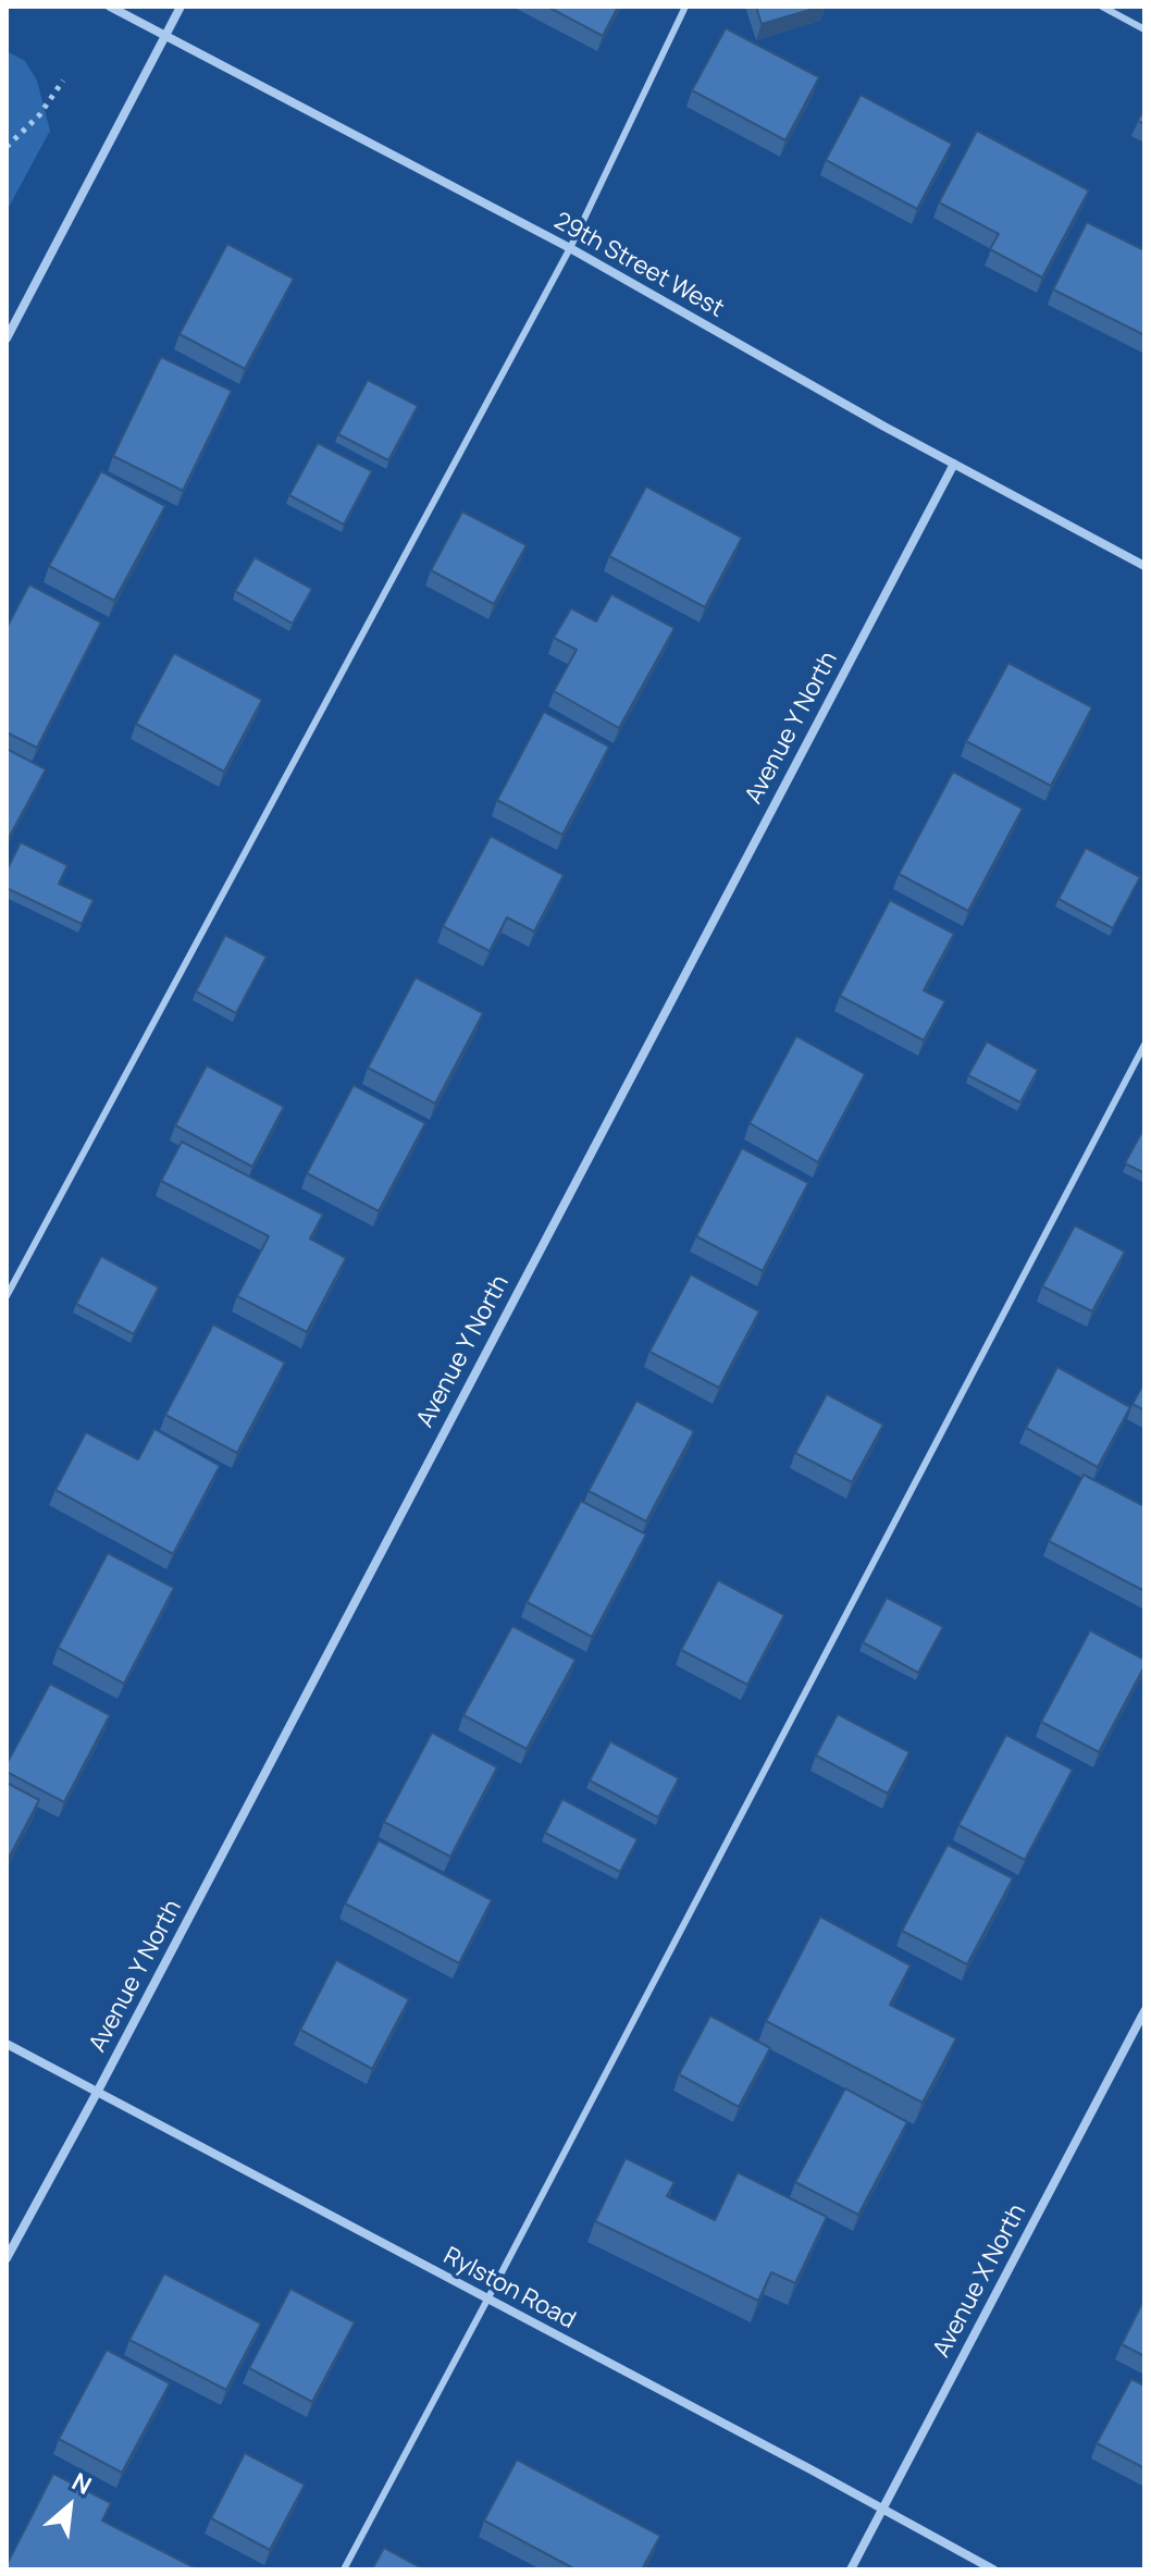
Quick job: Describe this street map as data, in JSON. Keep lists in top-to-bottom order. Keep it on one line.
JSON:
{"streets":{"street":["29th Street West","Avenue Y North","Avenue X North","Rylston Road"]},"crossings":[["29th Street West","Avenue Y North"],["Avenue Y North","Rylston Road"],["Avenue X North","Rylston Road"]],"north":"top right"}
